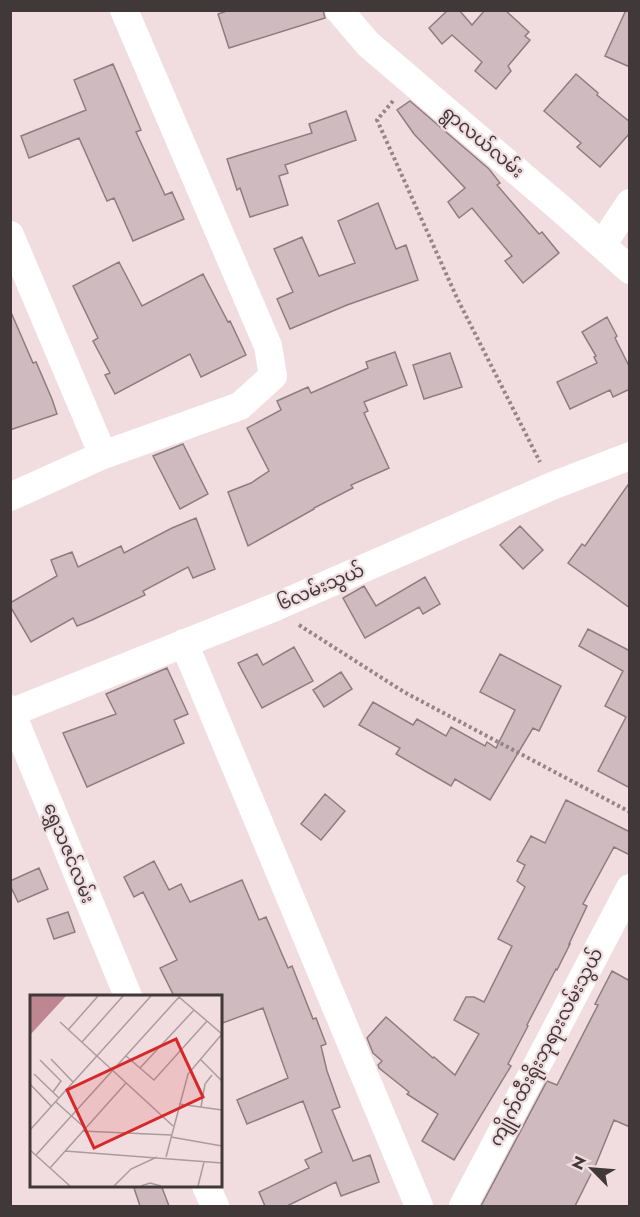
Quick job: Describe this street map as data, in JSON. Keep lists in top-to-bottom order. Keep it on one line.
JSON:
{"streets":{"street":["ရွာလယ်လမ်း","၆လမ်းသွယ်","ရွှေသဇင်လမ်း","ကျိုက်ထီးရိုးဘုရားလမ်းသွယ်"]},"crossings":[["၆လမ်းသွယ်","ရွှေသဇင်လမ်း"]],"north":"top left"}
